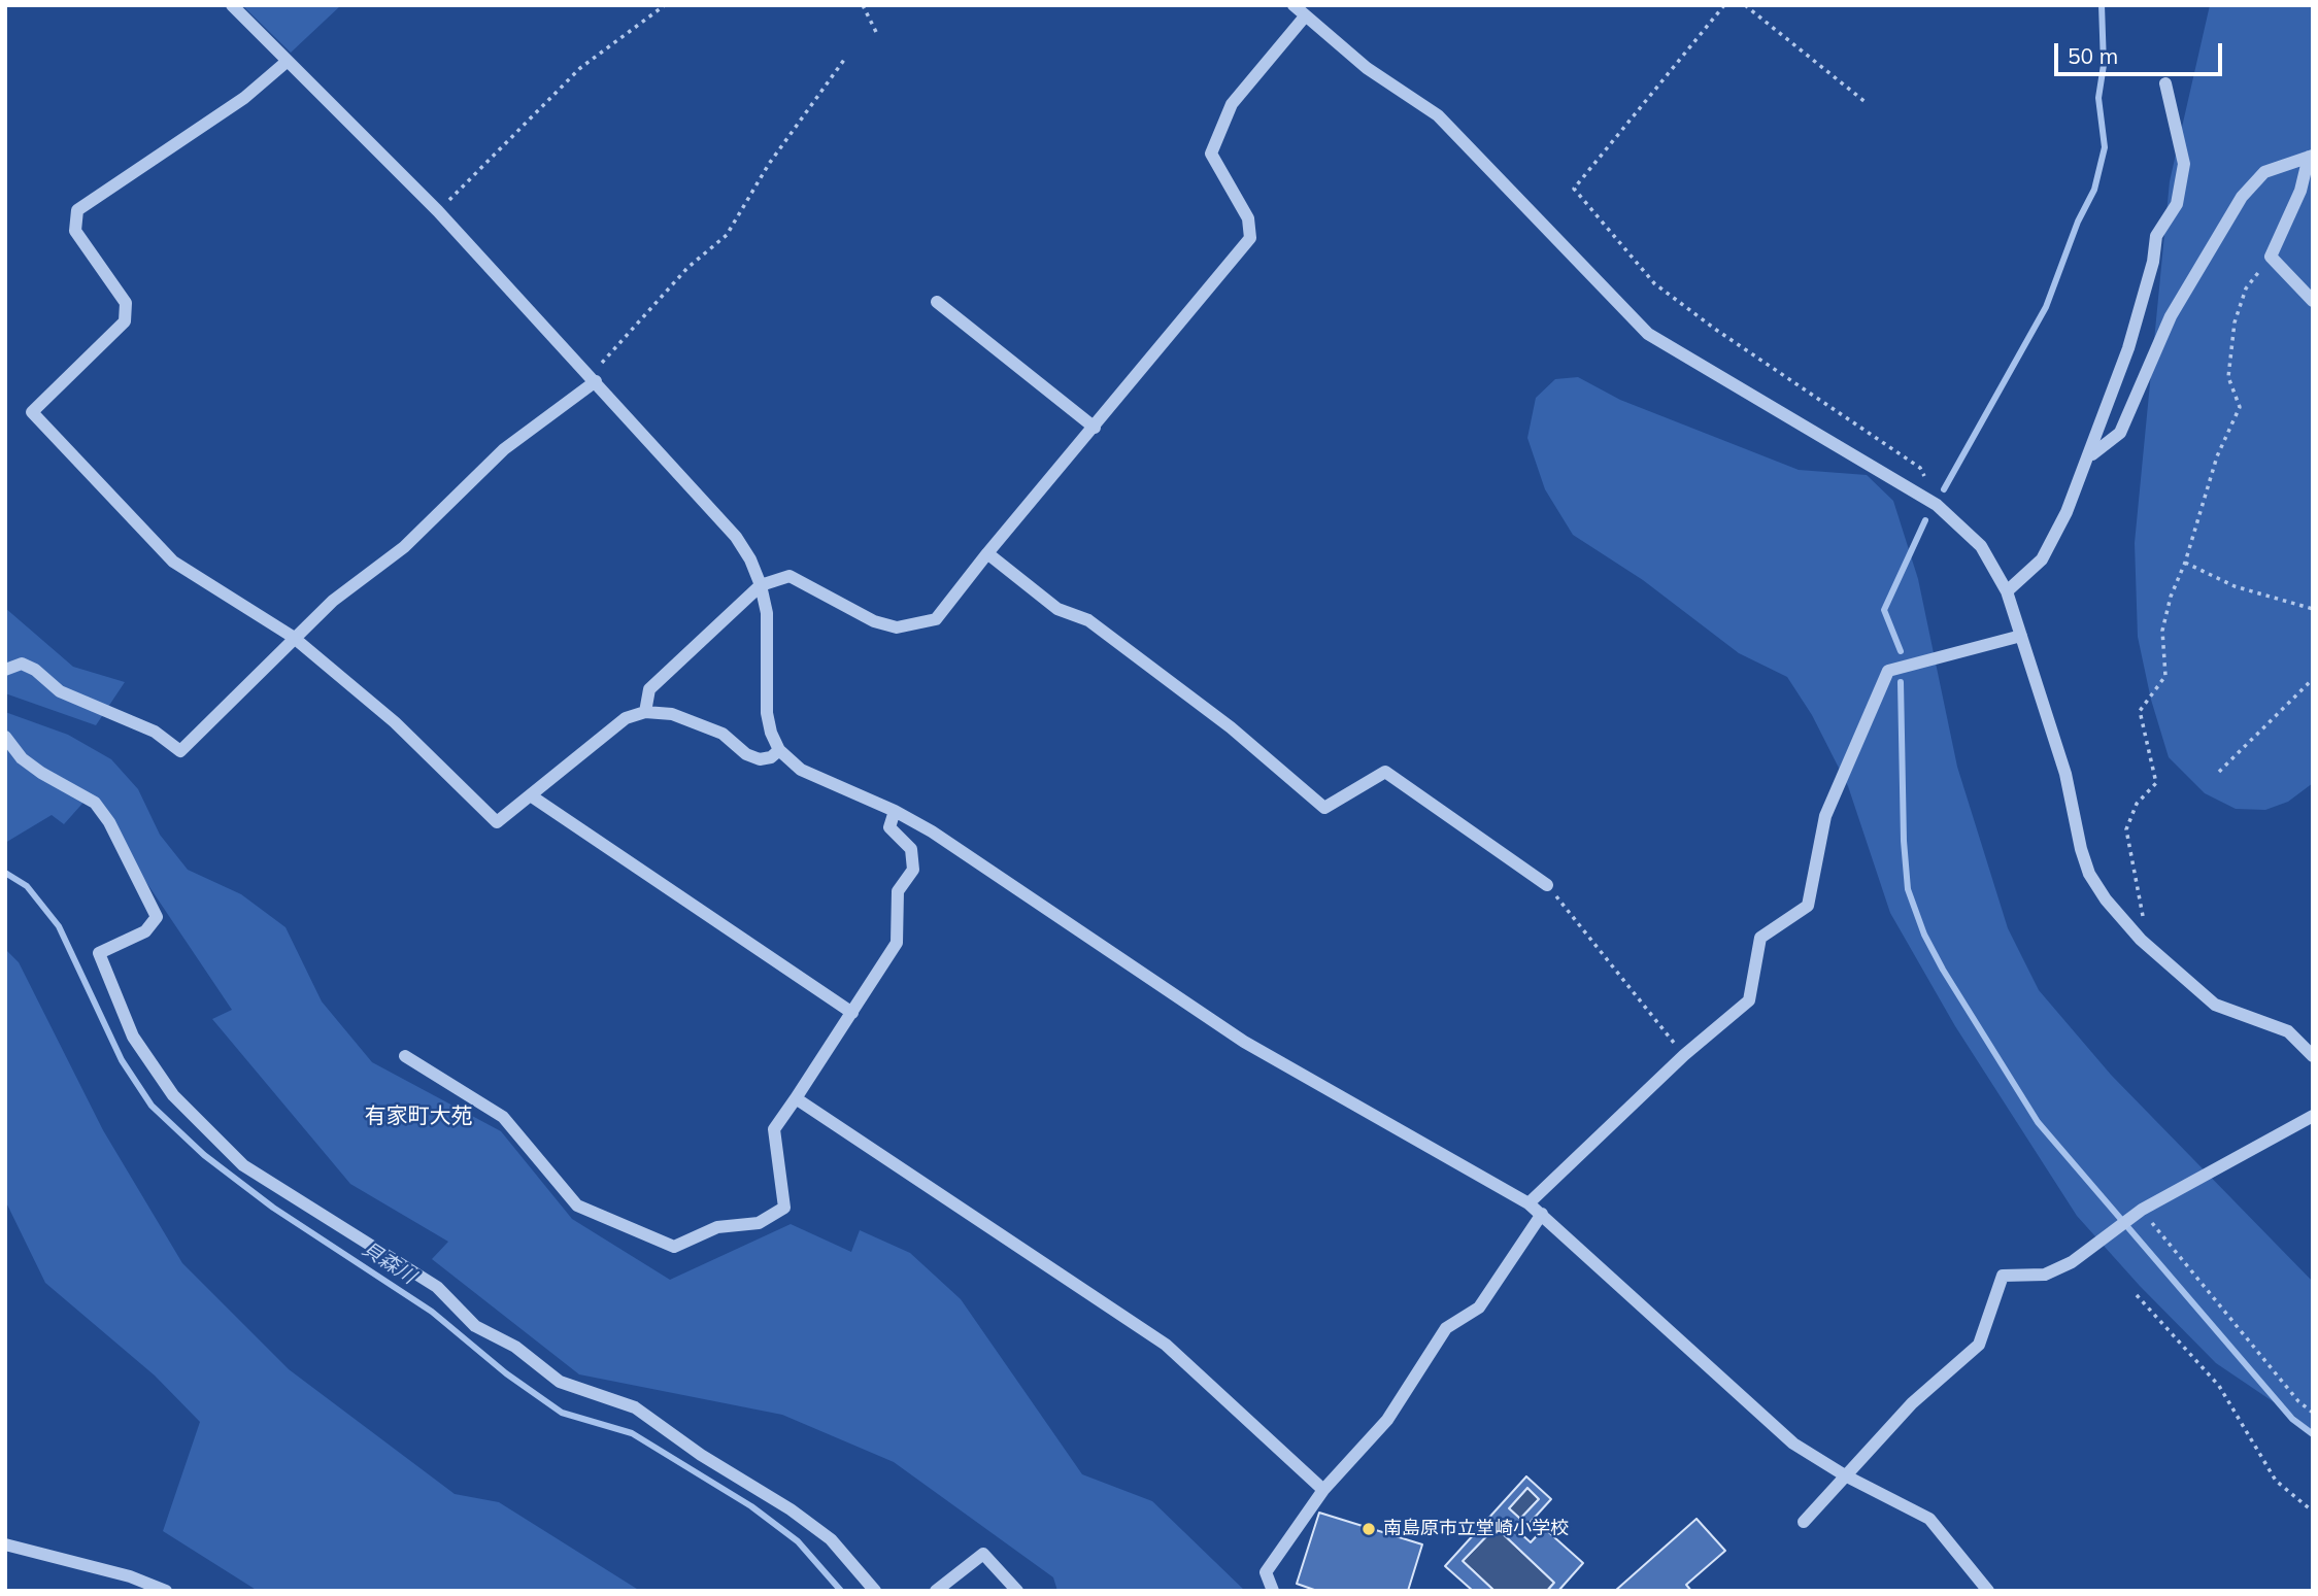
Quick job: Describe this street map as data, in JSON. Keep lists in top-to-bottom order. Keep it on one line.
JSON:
{"districts":["有家町大苑"],"water":["貝森川"],"places":["南島原市立堂崎小学校"],"scale_bar":"50 m"}
